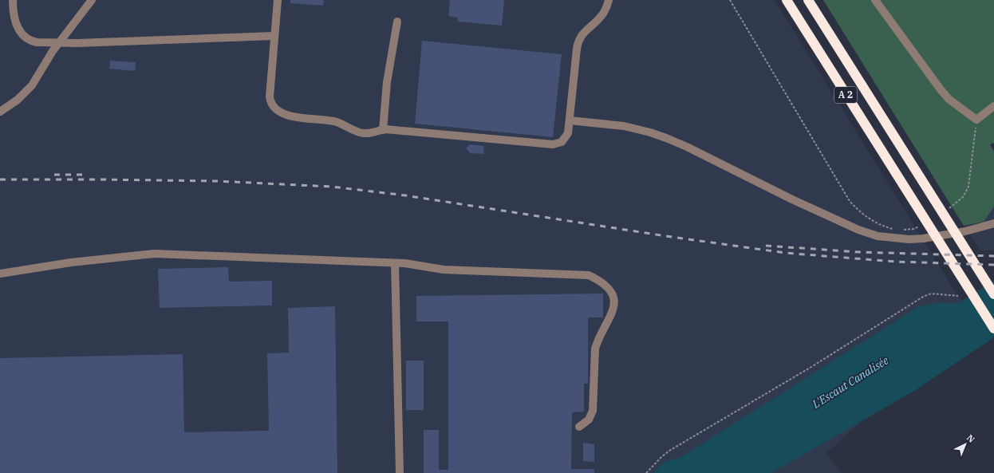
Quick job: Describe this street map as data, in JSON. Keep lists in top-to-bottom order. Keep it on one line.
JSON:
{"streets":{"highway":["A 2"]},"water":["L'Escaut Canalisée"],"north":"top right"}
